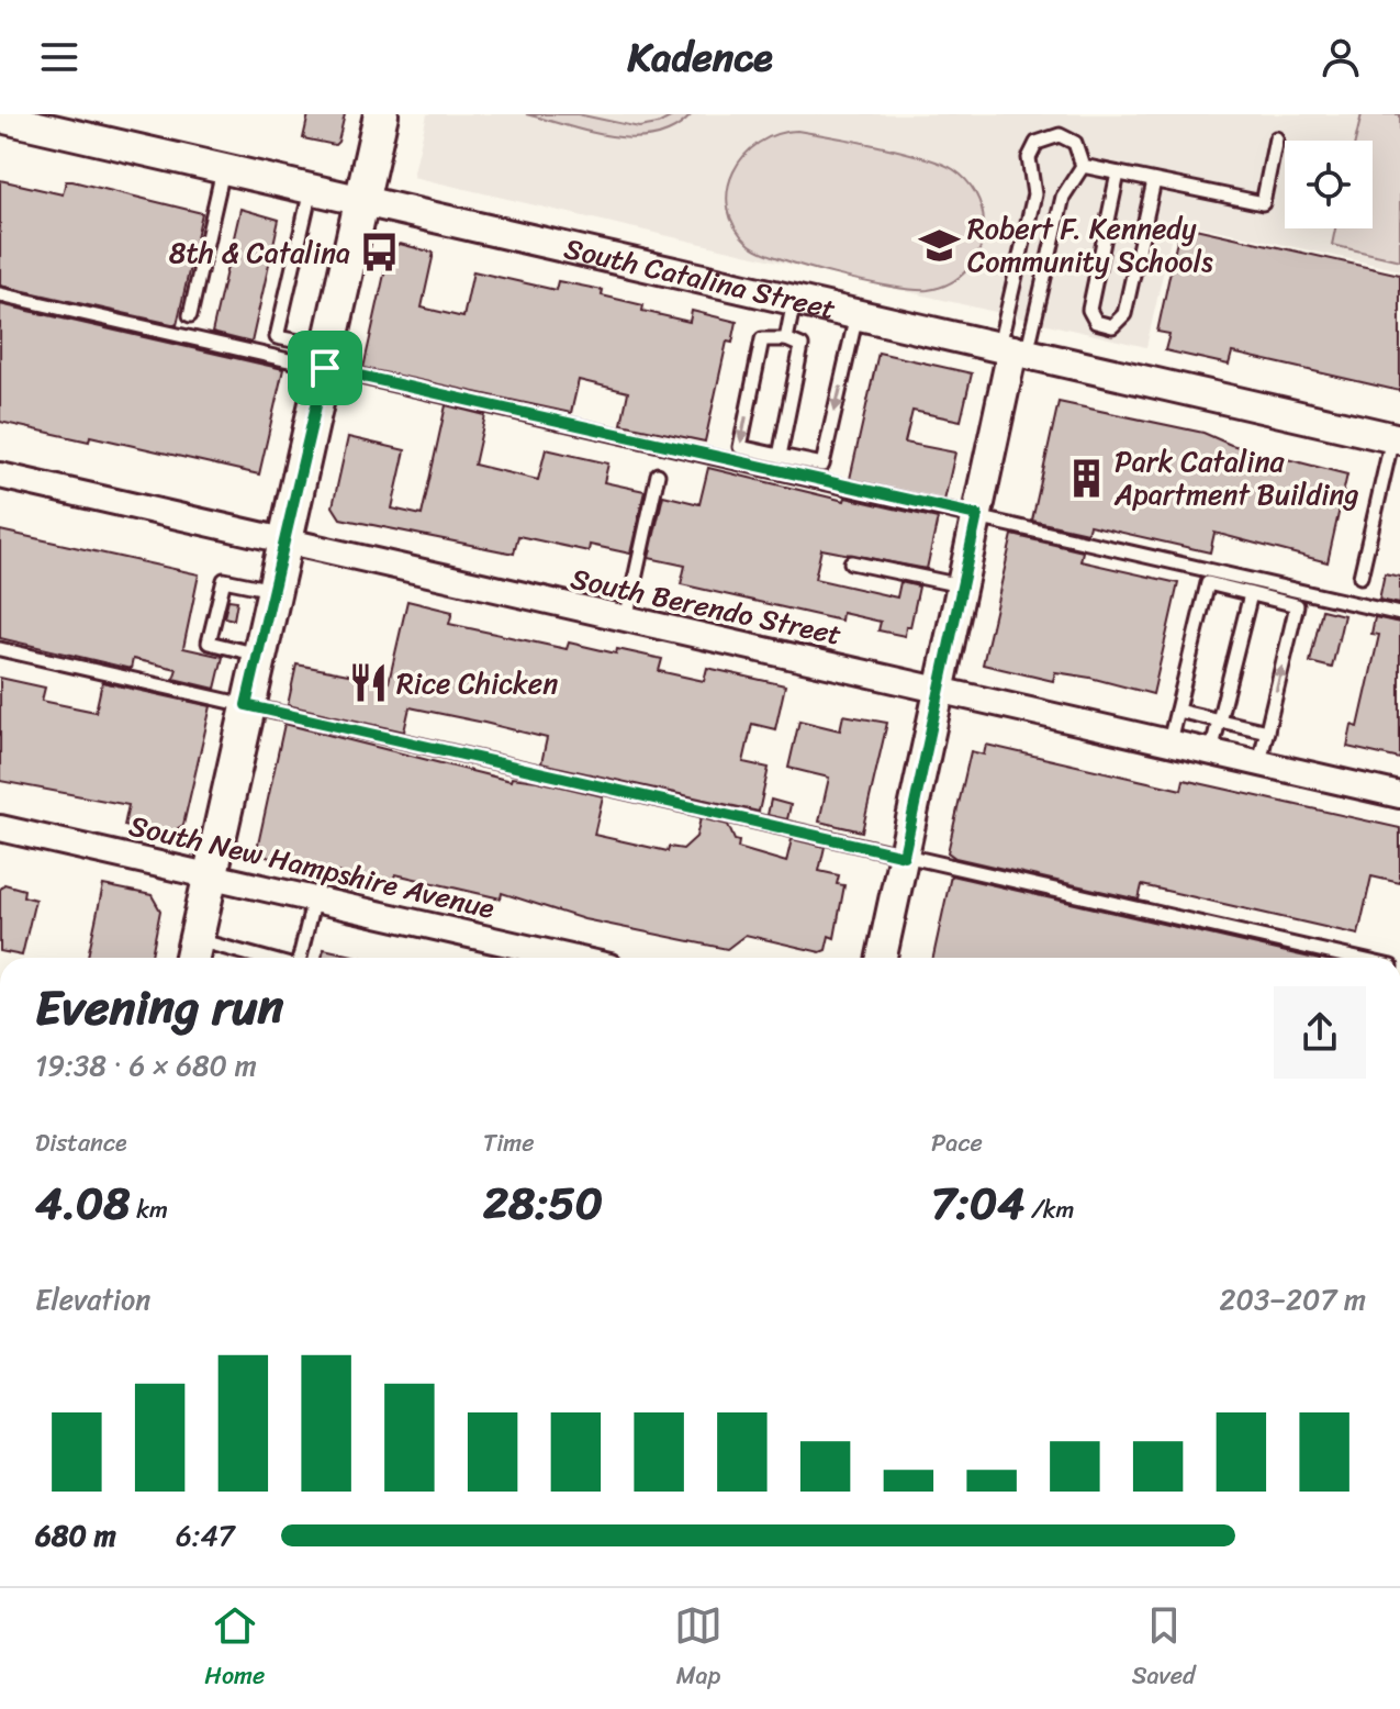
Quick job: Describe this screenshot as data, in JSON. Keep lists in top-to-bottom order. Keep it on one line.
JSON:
{"streets":{"street":["South Catalina Street","South Berendo Street","South New Hampshire Avenue"]},"places":{"school or university":["Robert F. Kennedy Community Schools"],"bus stop":["8th & Catalina"],"building":["Park Catalina Apartment Building"],"restaurant":["Rice Chicken"]},"page":{"header":"Kadence","heading":["Evening run","19:38 · 6 × 680 m"],"stats":[["Distance","4.08 km"],["Time","28:50"],["Pace","7:04 /km"]],"chart":["Elevation","203–207 m"],"list":[{"name":"680 m","note":"6:47"}],"tabs":["Home","Map","Saved"]}}
